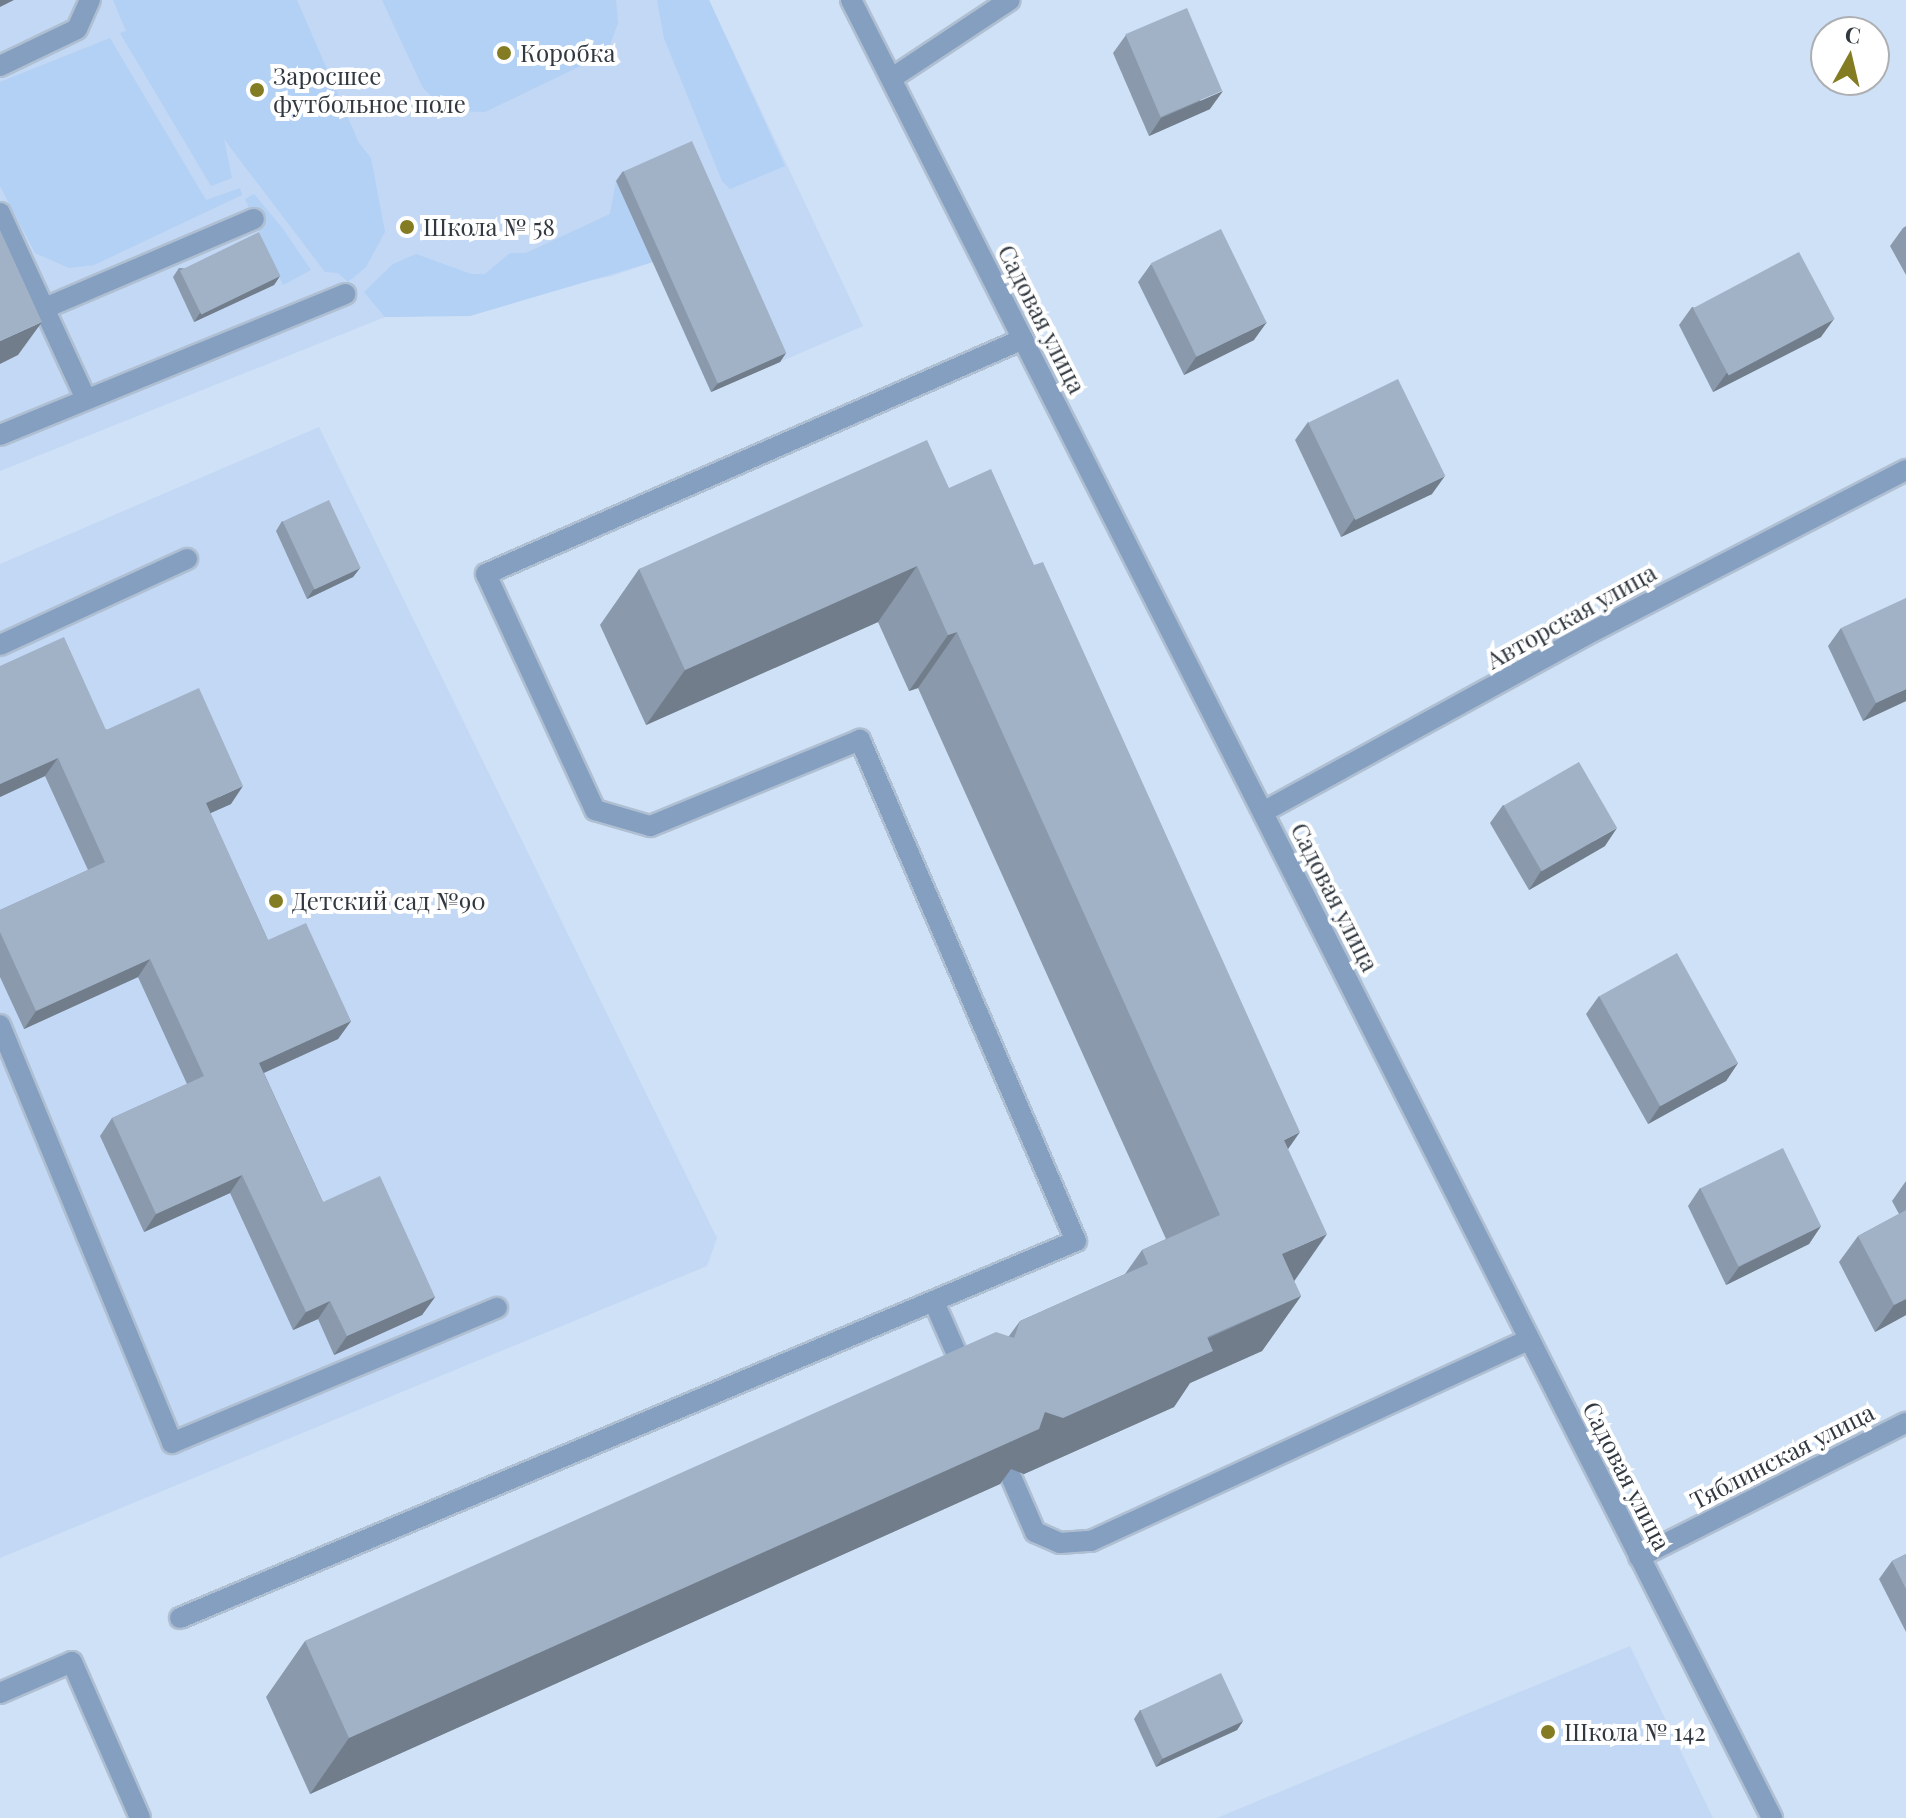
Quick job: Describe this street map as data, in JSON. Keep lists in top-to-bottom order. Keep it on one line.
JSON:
{"streets":{"street":["Садовая улица","Авторская улица","Тяблинская улица"]},"crossings":[["Садовая улица","Авторская улица"],["Садовая улица","Тяблинская улица"]],"places":["Коробка","Заросшее футбольное поле","Школа № 58","Детский сад №90","Школа № 142"],"north":"top"}
